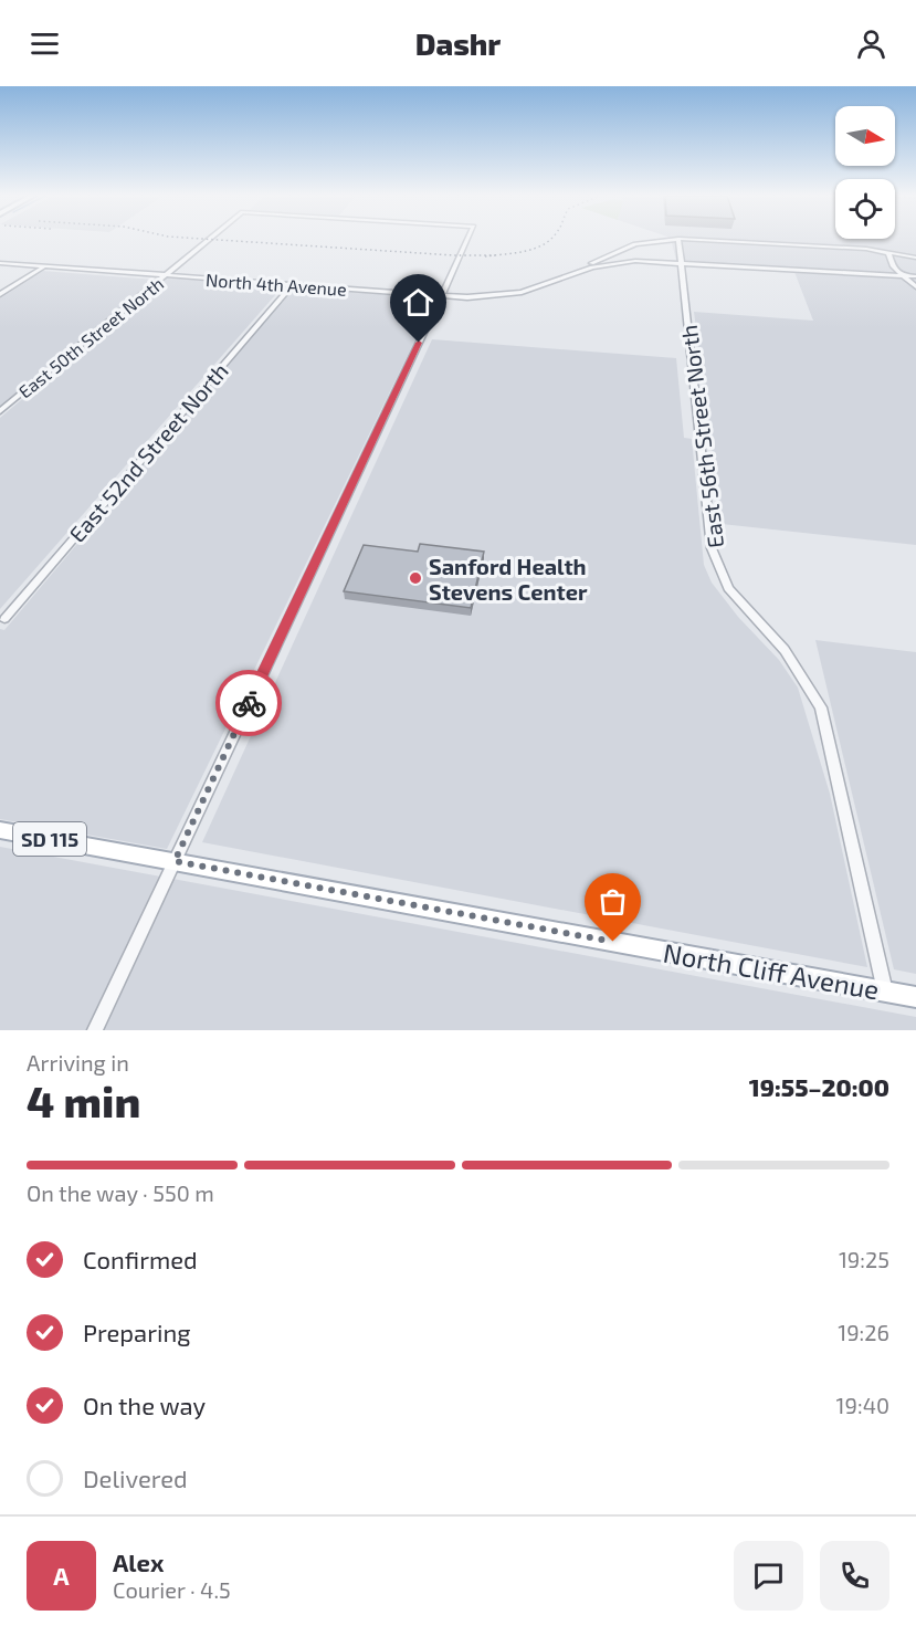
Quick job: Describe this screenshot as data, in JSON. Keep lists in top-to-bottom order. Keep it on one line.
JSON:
{"streets":{"main road":["SD 115","North Cliff Avenue"],"street":["North 4th Avenue","East 50th Street North","East 56th Street North","East 52nd Street North"]},"crossings":[["North 4th Avenue","East 50th Street North"],["North 4th Avenue","East 56th Street North"],["North 4th Avenue","East 52nd Street North"],["East 56th Street North","North Cliff Avenue"]],"places":["Sanford Health Stevens Center"],"north":"right","page":{"header":"Dashr","heading":["4 min","Arriving in","19:55–20:00"],"panel":["Alex","Courier · 4.5"],"bar":"On the way · 550 m","list":[["Confirmed","19:25"],["Preparing","19:26"],["On the way","19:40"],"Delivered"],"round":"A"}}
